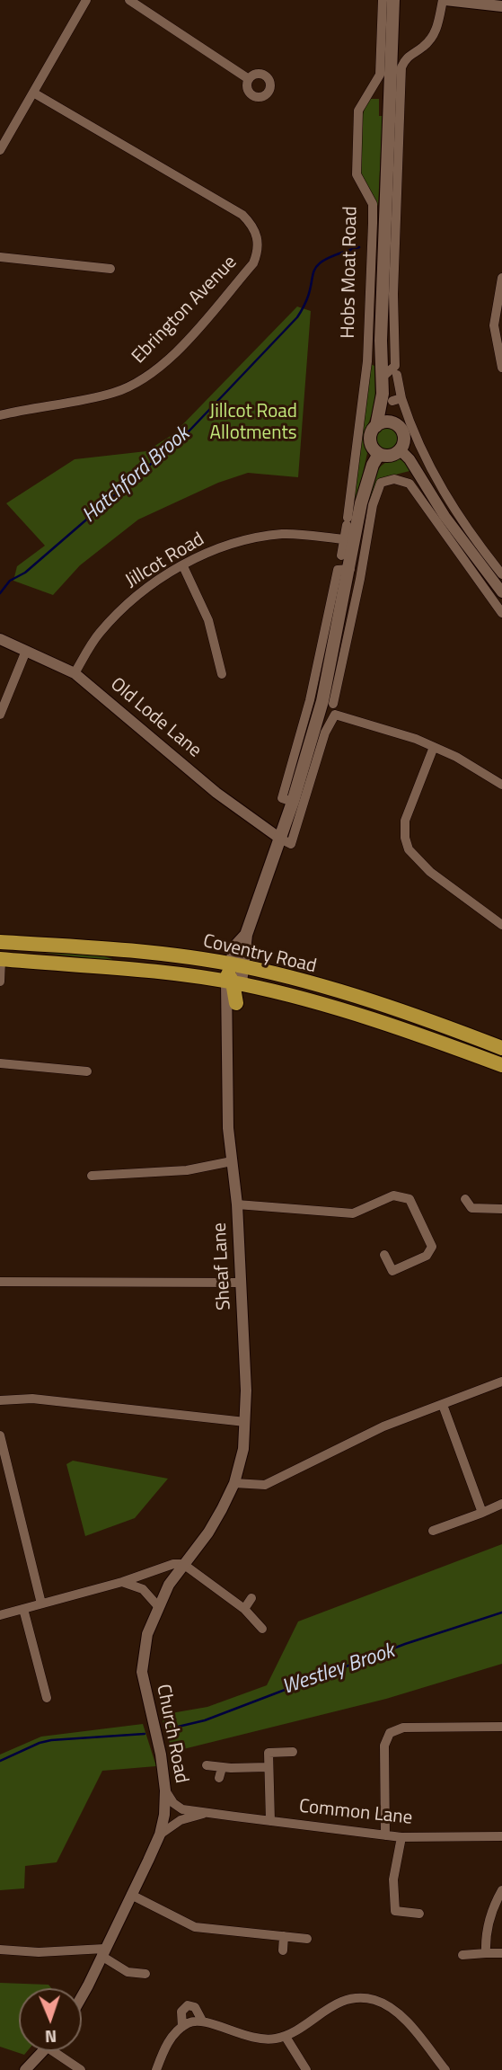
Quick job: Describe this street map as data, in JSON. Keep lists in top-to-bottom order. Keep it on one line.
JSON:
{"streets":{"highway":["Coventry Road"],"main road":["Hobs Moat Road"],"street":["Ebrington Avenue","Jillcot Road","Old Lode Lane","Sheaf Lane","Church Road","Common Lane"]},"crossings":[["Hobs Moat Road","Jillcot Road"],["Jillcot Road","Old Lode Lane"],["Sheaf Lane","Church Road"],["Church Road","Common Lane"]],"water":["Hatchford Brook","Westley Brook"],"parks":["Jillcot Road Allotments"],"north":"bottom"}
